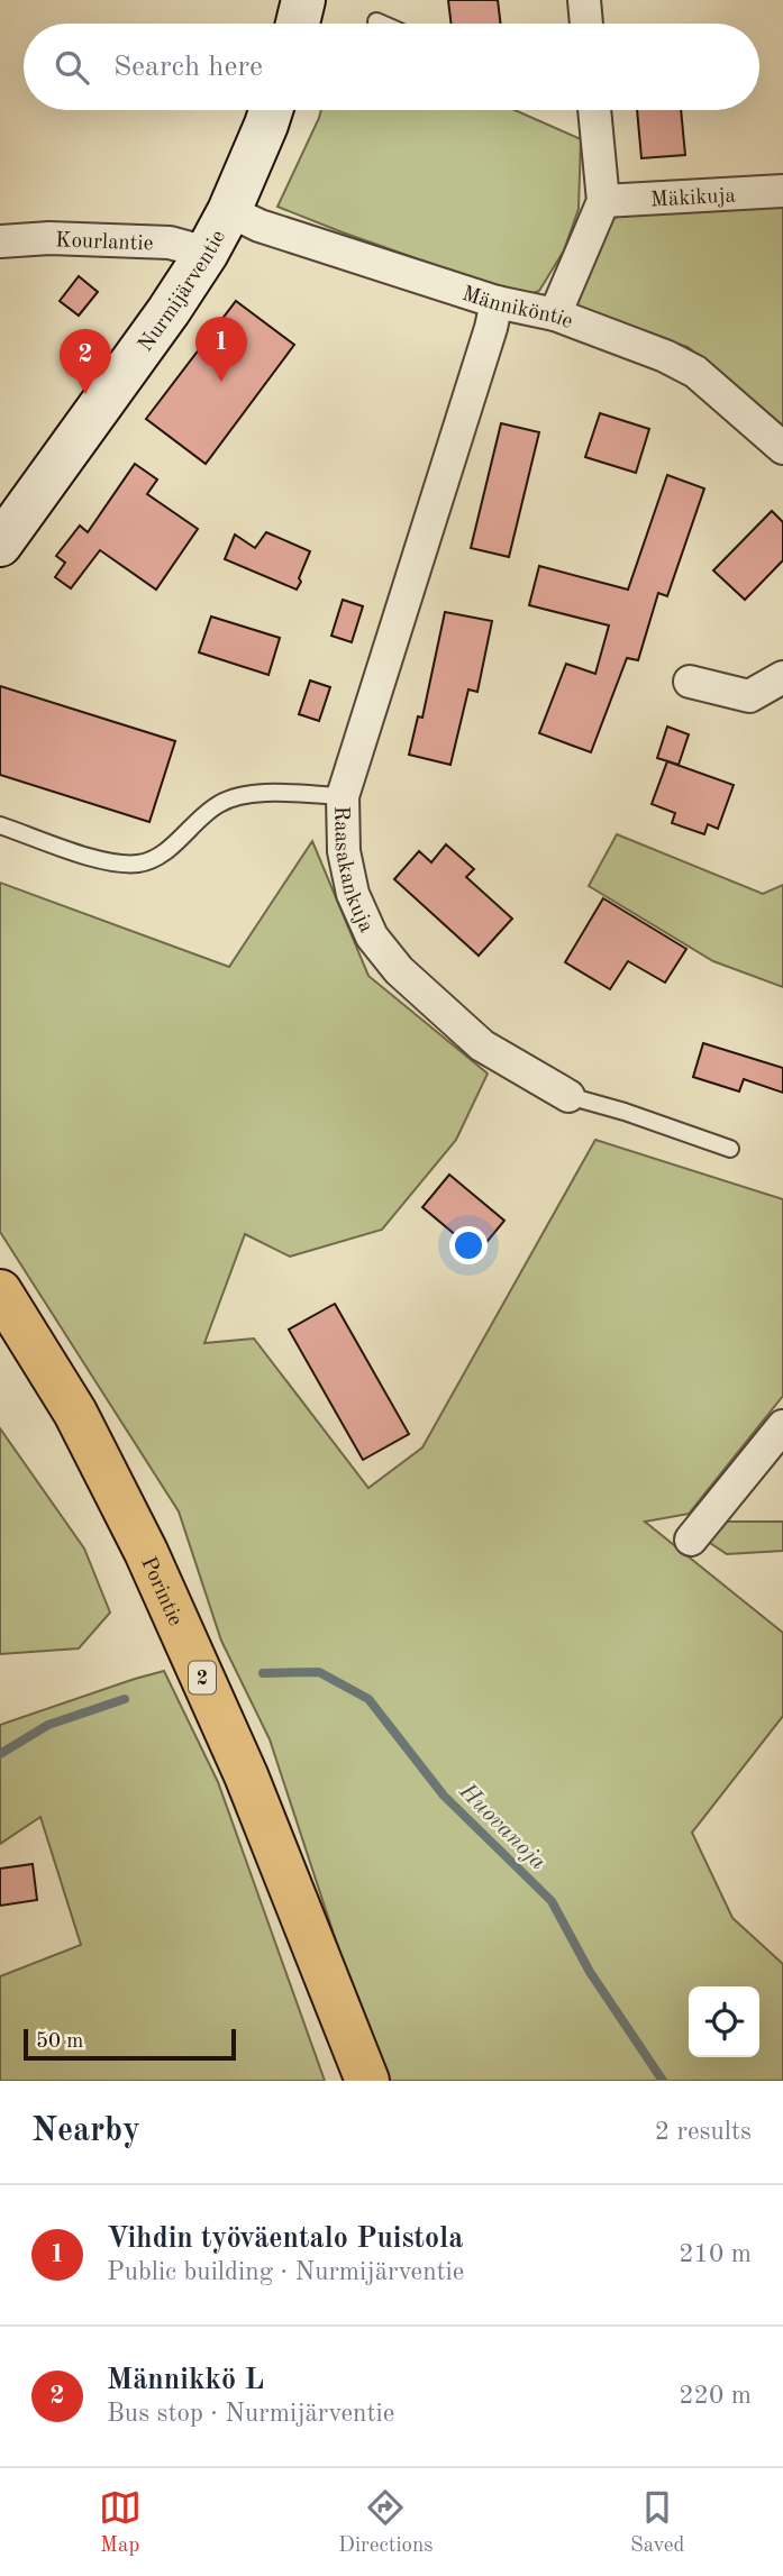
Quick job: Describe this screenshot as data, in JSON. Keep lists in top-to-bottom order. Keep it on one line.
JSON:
{"streets":{"highway":["Porintie","2"],"street":["Mäkikuja","Kourlantie","Nurmijärventie","Männiköntie","Raasakankuja"]},"crossings":[["Kourlantie","Nurmijärventie"],["Nurmijärventie","Männiköntie"],["Männiköntie","Raasakankuja"]],"water":["Huovanoja"],"scale_bar":"50 m","page":{"search":"Search here","pins":["1","2"],"scale":"50 m","heading":["Nearby","2 results"],"list":[{"mark":"1","name":"Vihdin työväentalo Puistola","note":"Public building · Nurmijärventie","value":"210 m"},{"mark":"2","name":"Männikkö L","note":"Bus stop · Nurmijärventie","value":"220 m"}],"nav":["Map","Directions","Saved"]}}
